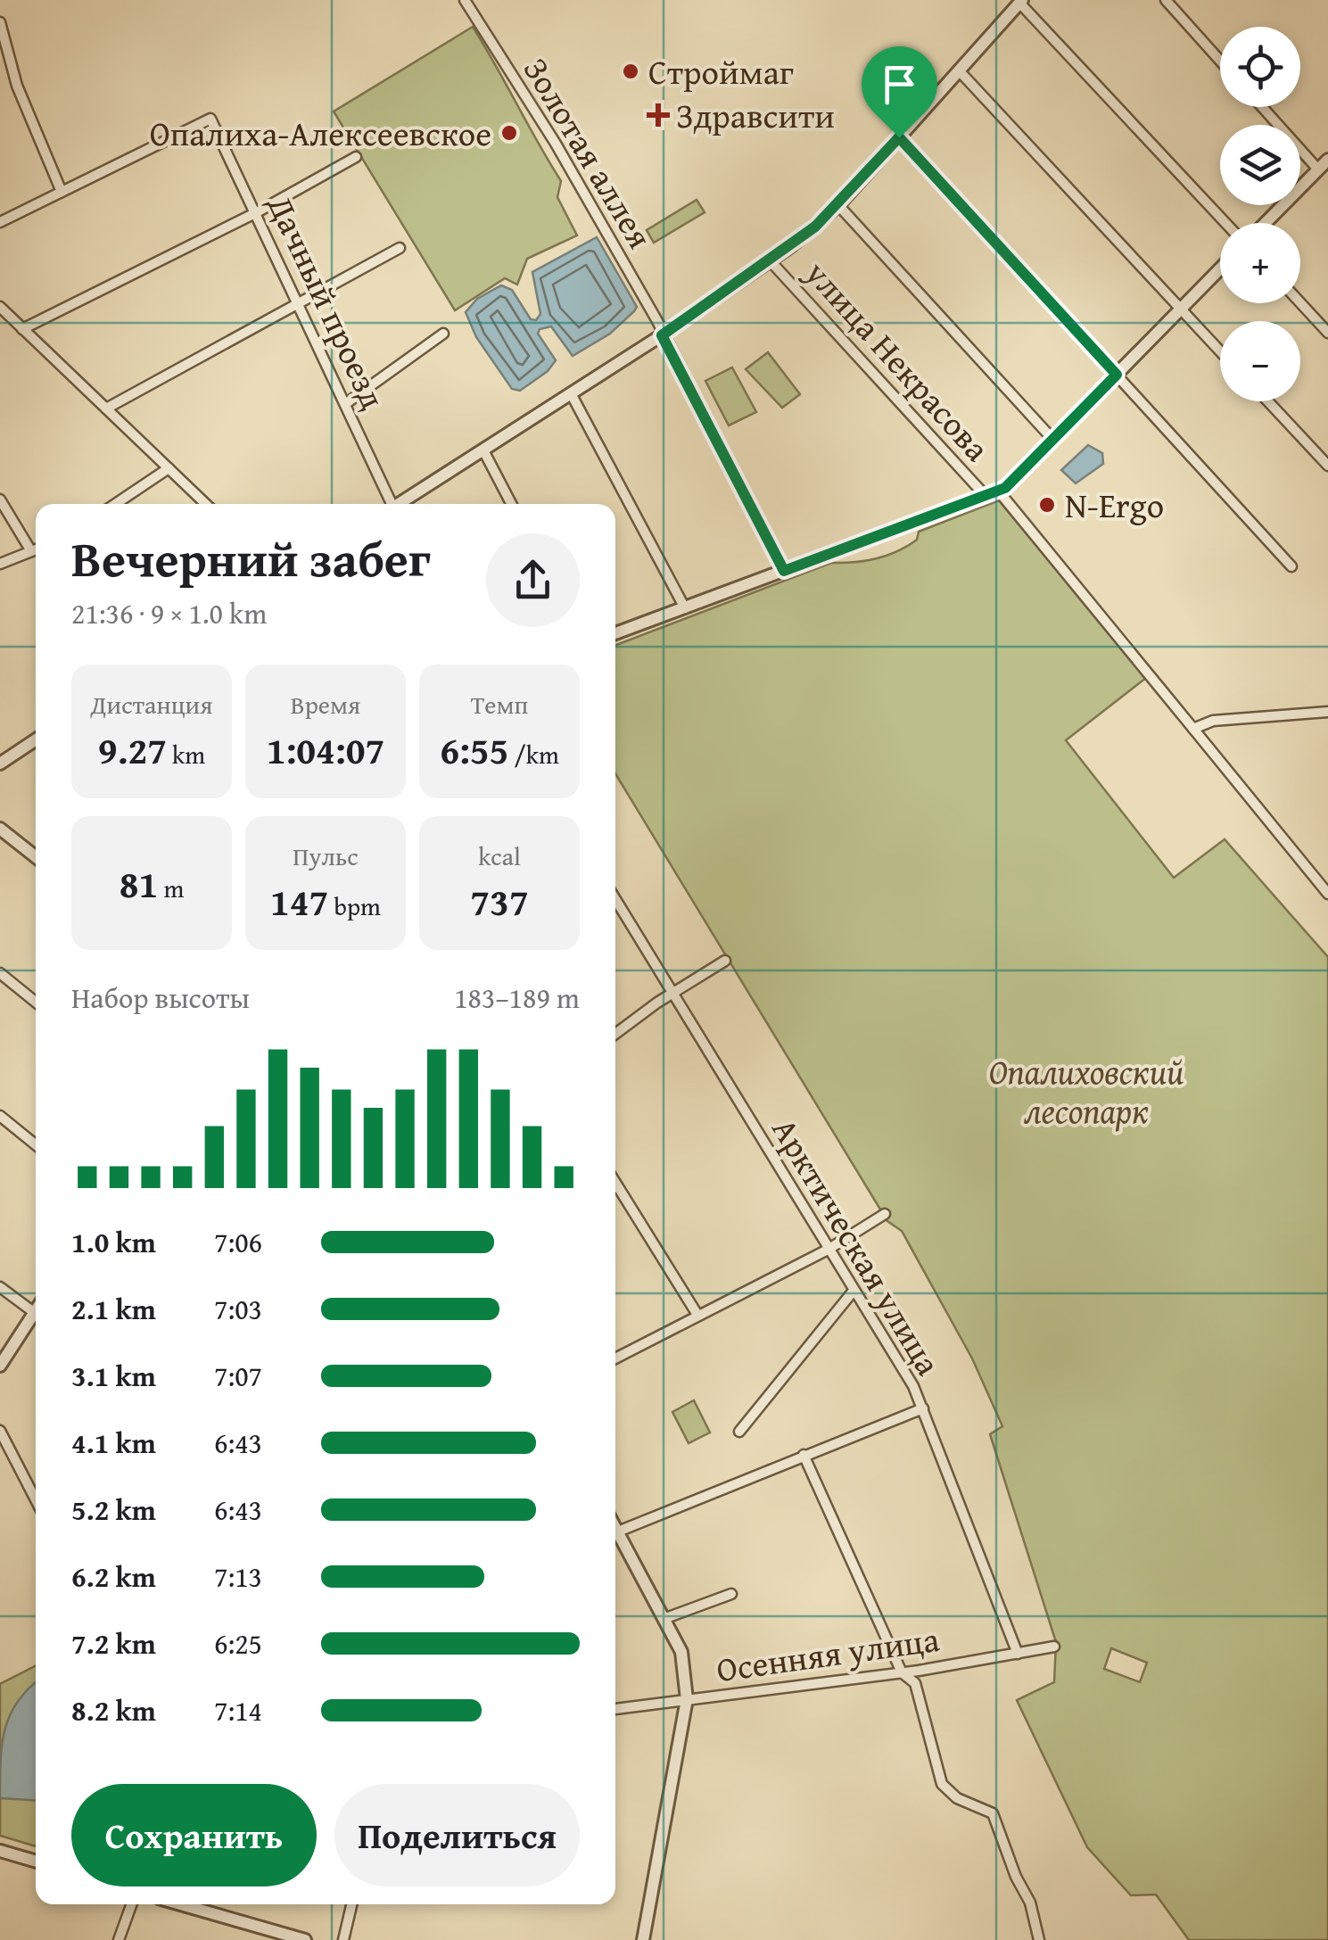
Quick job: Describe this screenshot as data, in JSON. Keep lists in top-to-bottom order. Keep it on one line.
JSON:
{"streets":{"street":["Золотая аллея","Дачный проезд","улица Некрасова","Арктическая улица","Осенняя улица"]},"crossings":[["Арктическая улица","Осенняя улица"]],"parks":["Опалиховский лесопарк"],"places":{"other":["Строймаг","Опалиха-Алексеевское","N-Ergo"],"health":["Здравсити"]},"page":{"map_buttons":["+","−"],"heading":["Вечерний забег","21:36 · 9 × 1.0 km"],"stats":[["Дистанция","9.27 km"],["Время","1:04:07"],["Темп","6:55 /km"],["81 m"],["Пульс","147 bpm"],["kcal","737"]],"chart":["Набор высоты","183–189 m"],"list":[{"name":"1.0 km","note":"7:06"},{"name":"2.1 km","note":"7:03"},{"name":"3.1 km","note":"7:07"},{"name":"4.1 km","note":"6:43"},{"name":"5.2 km","note":"6:43"},{"name":"6.2 km","note":"7:13"},{"name":"7.2 km","note":"6:25"},{"name":"8.2 km","note":"7:14"}],"buttons":["Сохранить","Поделиться"]}}
